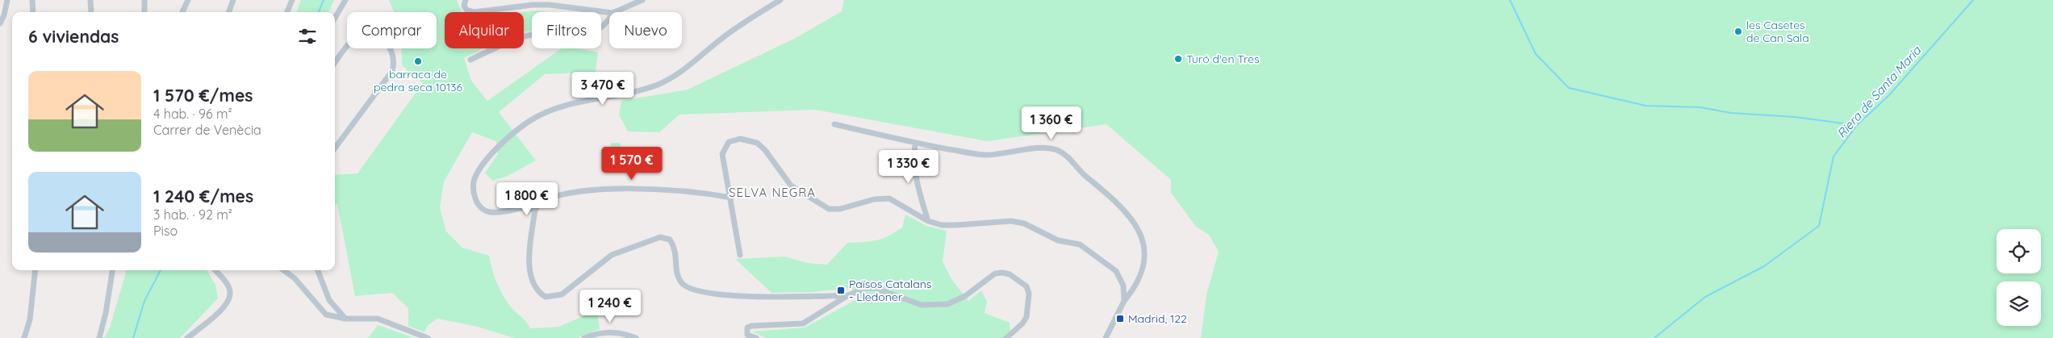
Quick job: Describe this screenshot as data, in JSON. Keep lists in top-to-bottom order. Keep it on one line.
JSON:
{"districts":["SELVA NEGRA"],"water":["Riera de Santa Maria"],"places":{"other":["les Casetes de Can Sala","Turó d'en Tres","barraca de pedra seca 10136"],"transit":["Països Catalans - Lledoner","Madrid, 122"]},"page":{"chip":["Comprar","Alquilar","Filtros","Nuevo"],"heading":"6 viviendas","list":[{"name":"1 570 €/mes","note":"4 hab. · 96 m² · Carrer de Venècia"},{"name":"1 240 €/mes","note":"3 hab. · 92 m² · Piso"}],"price":["3 470 €","1 360 €","1 570 €","1 330 €","1 800 €","1 240 €"]}}
